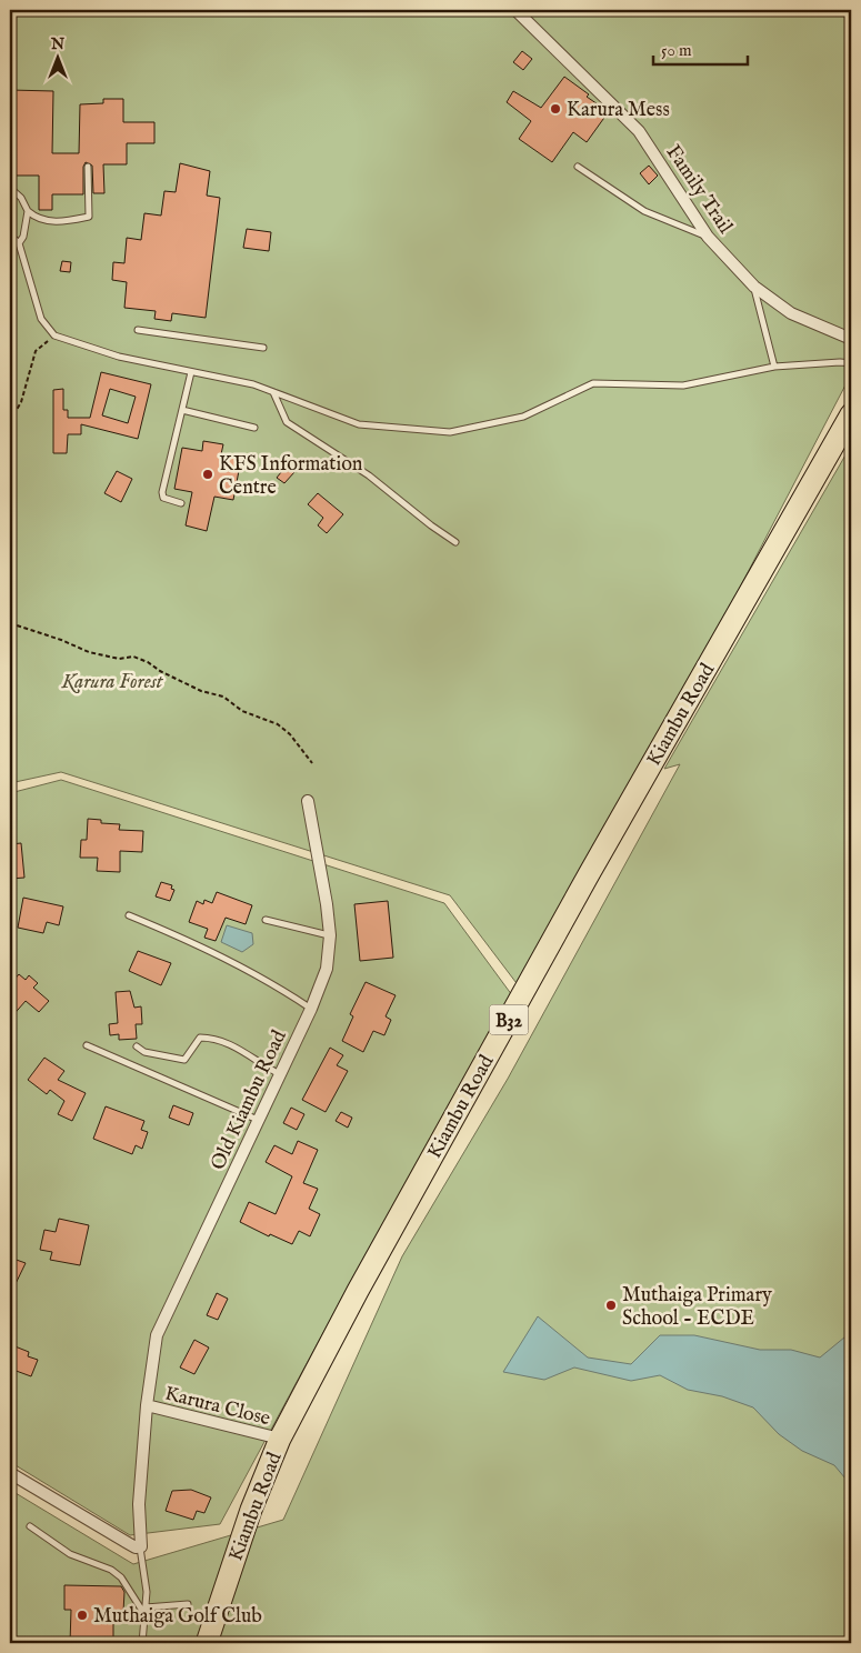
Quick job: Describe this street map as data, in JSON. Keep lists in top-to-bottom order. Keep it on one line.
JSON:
{"streets":{"highway":["Kiambu Road","B32"],"street":["Family Trail","Old Kiambu Road","Karura Close"]},"crossings":[["Kiambu Road","Karura Close"],["Old Kiambu Road","Karura Close"]],"parks":["Karura Forest"],"places":["Karura Mess","KFS Information Centre","Muthaiga Primary School - ECDE","Muthaiga Golf Club"],"scale_bar":"50 m","north":"top"}
